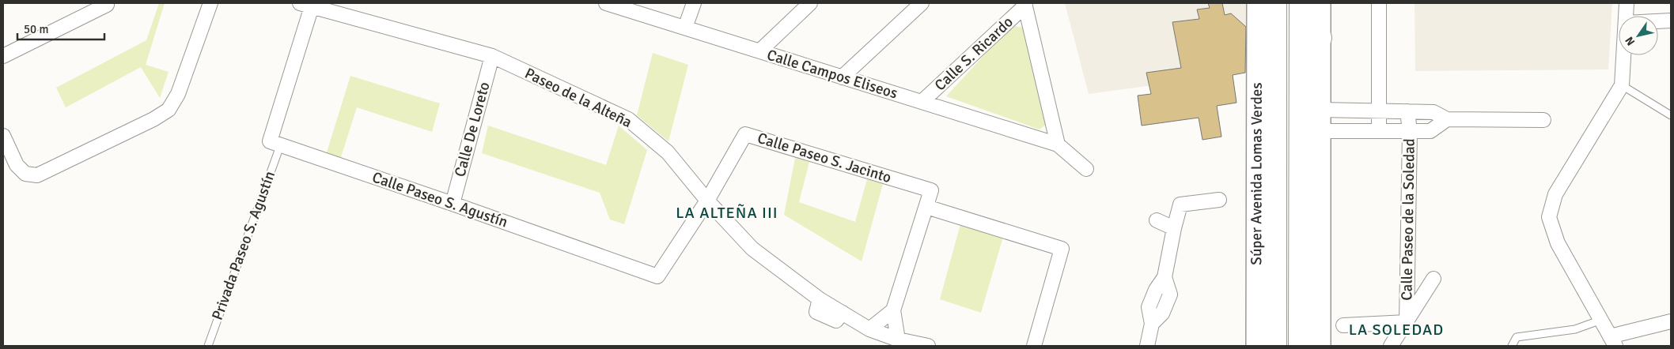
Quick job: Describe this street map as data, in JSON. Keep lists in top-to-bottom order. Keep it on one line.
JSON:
{"streets":{"main road":["Súper Avenida Lomas Verdes"],"street":["Calle S. Ricardo","Calle Campos Eliseos","Paseo de la Alteña","Calle De Loreto","Calle Paseo S. Jacinto","Calle Paseo S. Agustín","Calle Paseo de la Soledad"],"lane":["Privada Paseo S. Agustín"]},"crossings":[["Calle S. Ricardo","Calle Campos Eliseos"],["Paseo de la Alteña","Calle De Loreto"],["Paseo de la Alteña","Calle Paseo S. Jacinto"],["Paseo de la Alteña","Calle Paseo S. Agustín"],["Calle De Loreto","Calle Paseo S. Agustín"],["Calle Paseo S. Jacinto","Calle Paseo S. Agustín"],["Calle Paseo S. Agustín","Privada Paseo S. Agustín"]],"districts":["LA ALTEÑA III","LA SOLEDAD"],"scale_bar":"50 m","north":"bottom left"}
